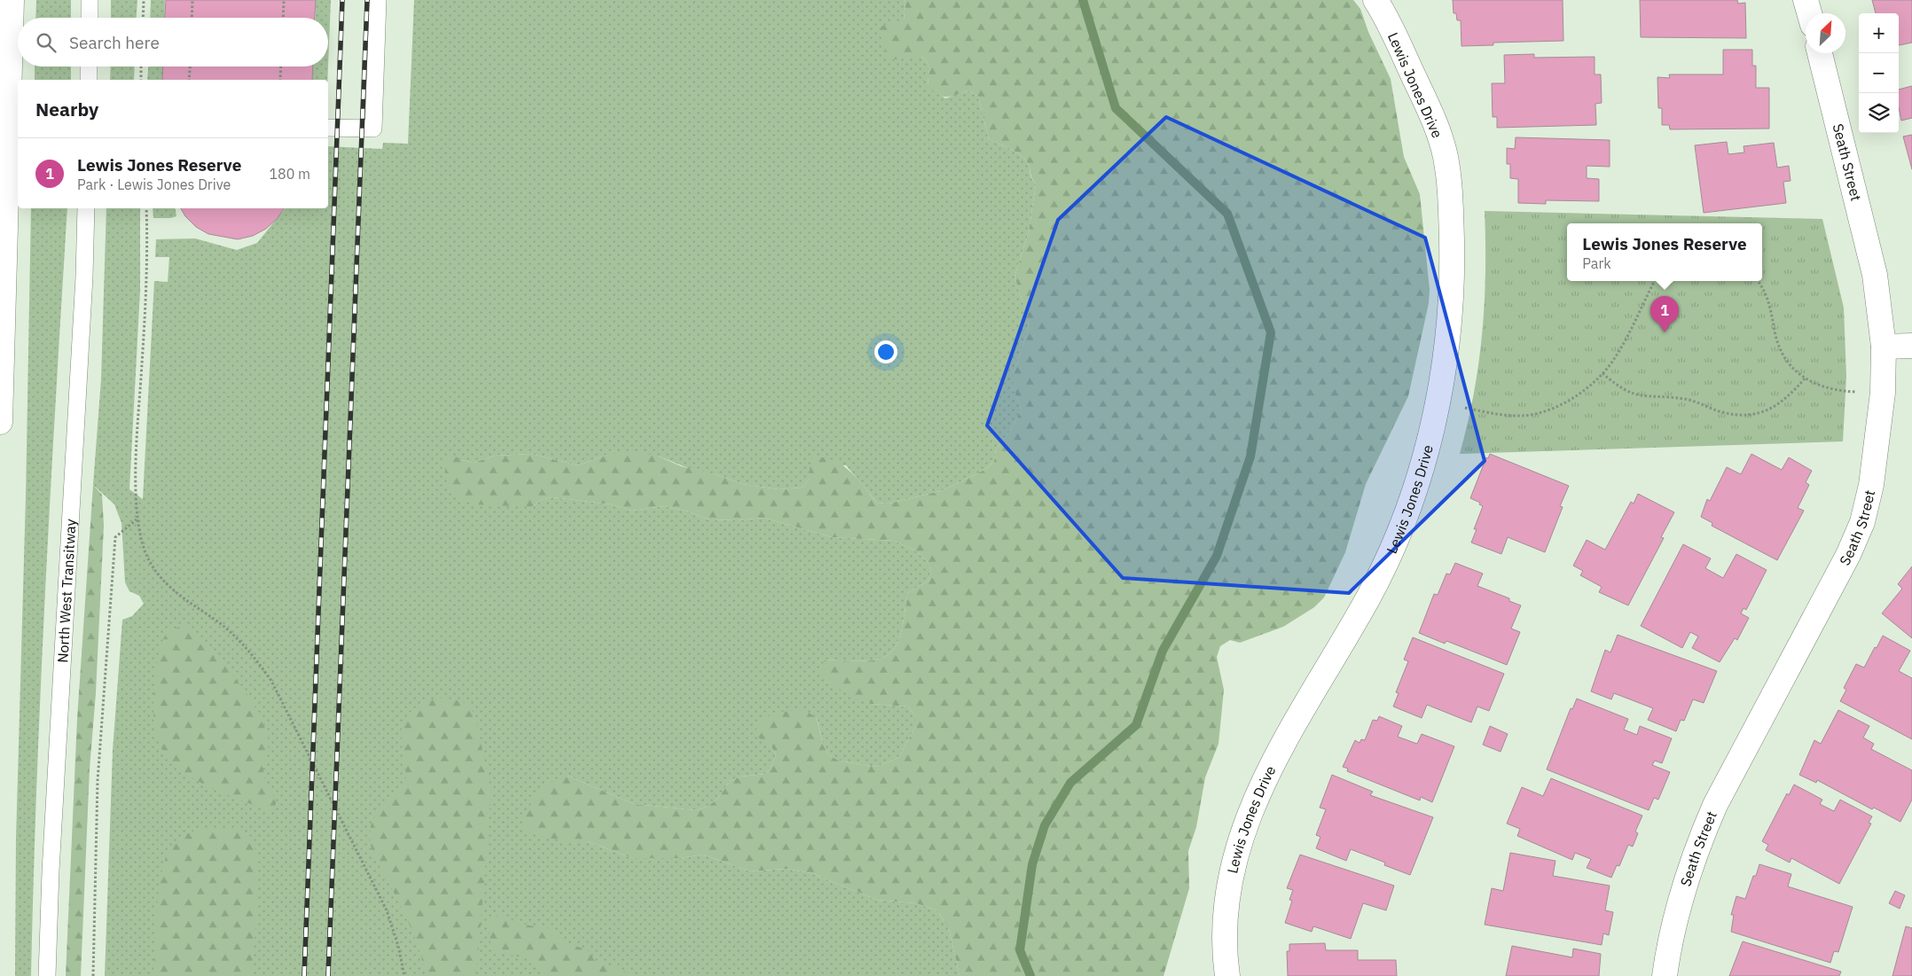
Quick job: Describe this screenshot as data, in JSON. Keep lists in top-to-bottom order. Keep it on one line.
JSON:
{"streets":{"main road":["Lewis Jones Drive","Seath Street"],"lane":["North West Transitway"]},"north":"top right","page":{"map_buttons":["+","−"],"search":"Search here","heading":"Nearby","list":[{"mark":"1","name":"Lewis Jones Reserve","note":"Park · Lewis Jones Drive","value":"180 m"}],"popup":["Lewis Jones Reserve","Park"],"pins":"1"}}
